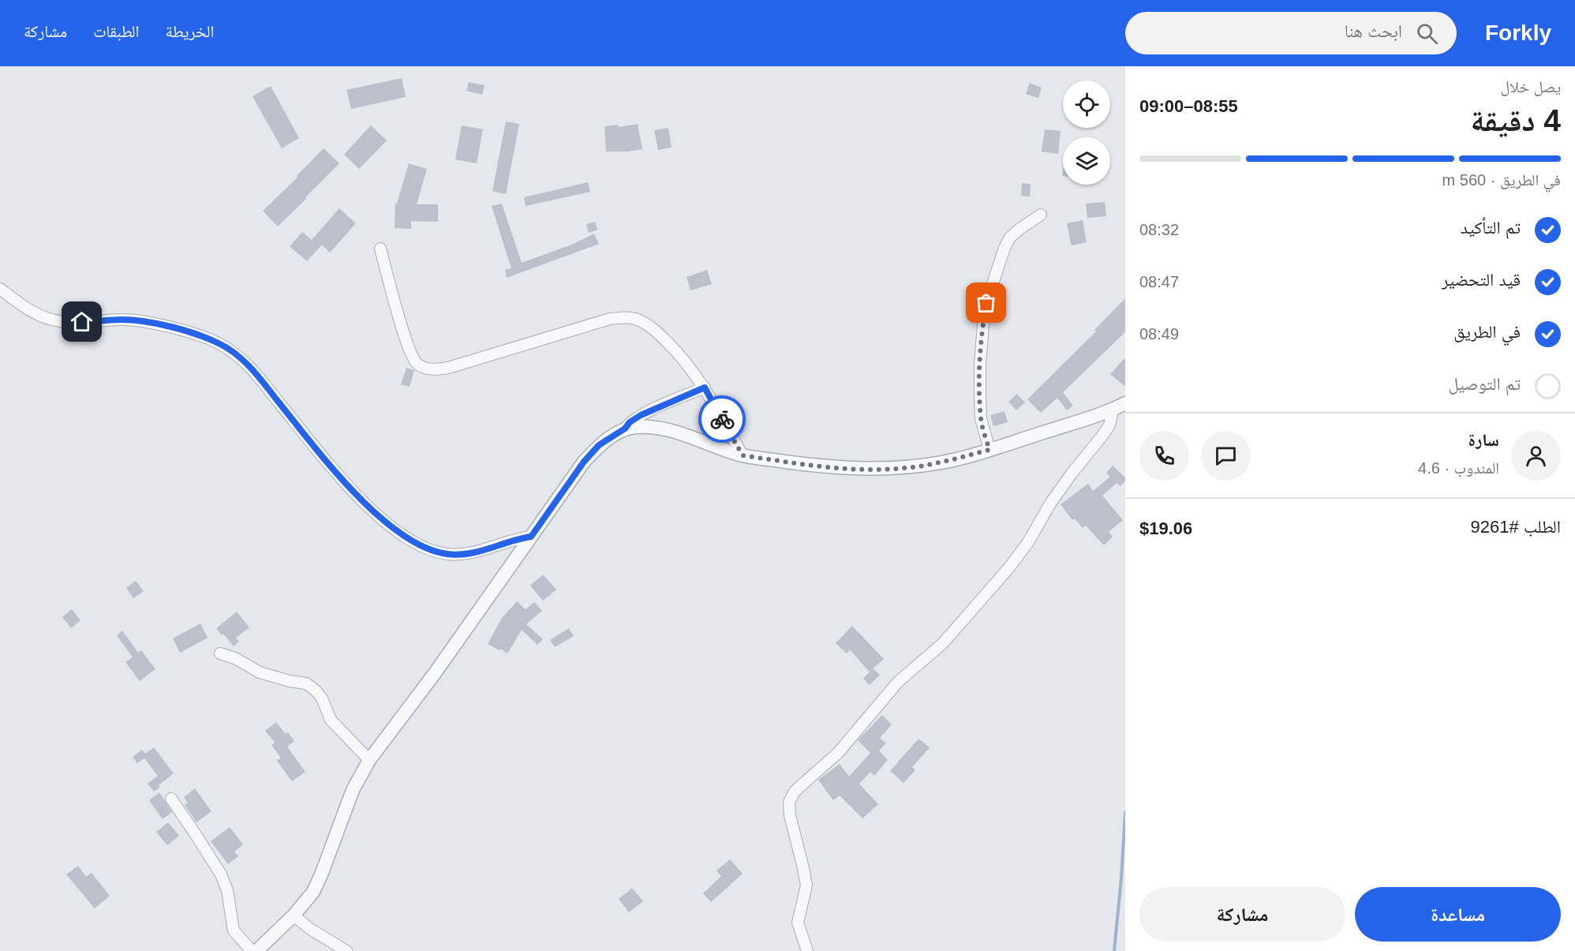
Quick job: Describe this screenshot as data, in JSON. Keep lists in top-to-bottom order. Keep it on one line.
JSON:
{"page":{"header":"Forkly","search":"ابحث هنا","nav":["الخريطة","الطبقات","مشاركة"],"heading":["4 دقيقة","يصل خلال","08:55–09:00"],"panel":["سارة","المندوب · 4.6","الطلب #9261","$19.06"],"bar":"في الطريق · 560 m","list":[["تم التأكيد","08:32"],["قيد التحضير","08:47"],["في الطريق","08:49"],"تم التوصيل"],"buttons":["مساعدة","مشاركة"]}}
